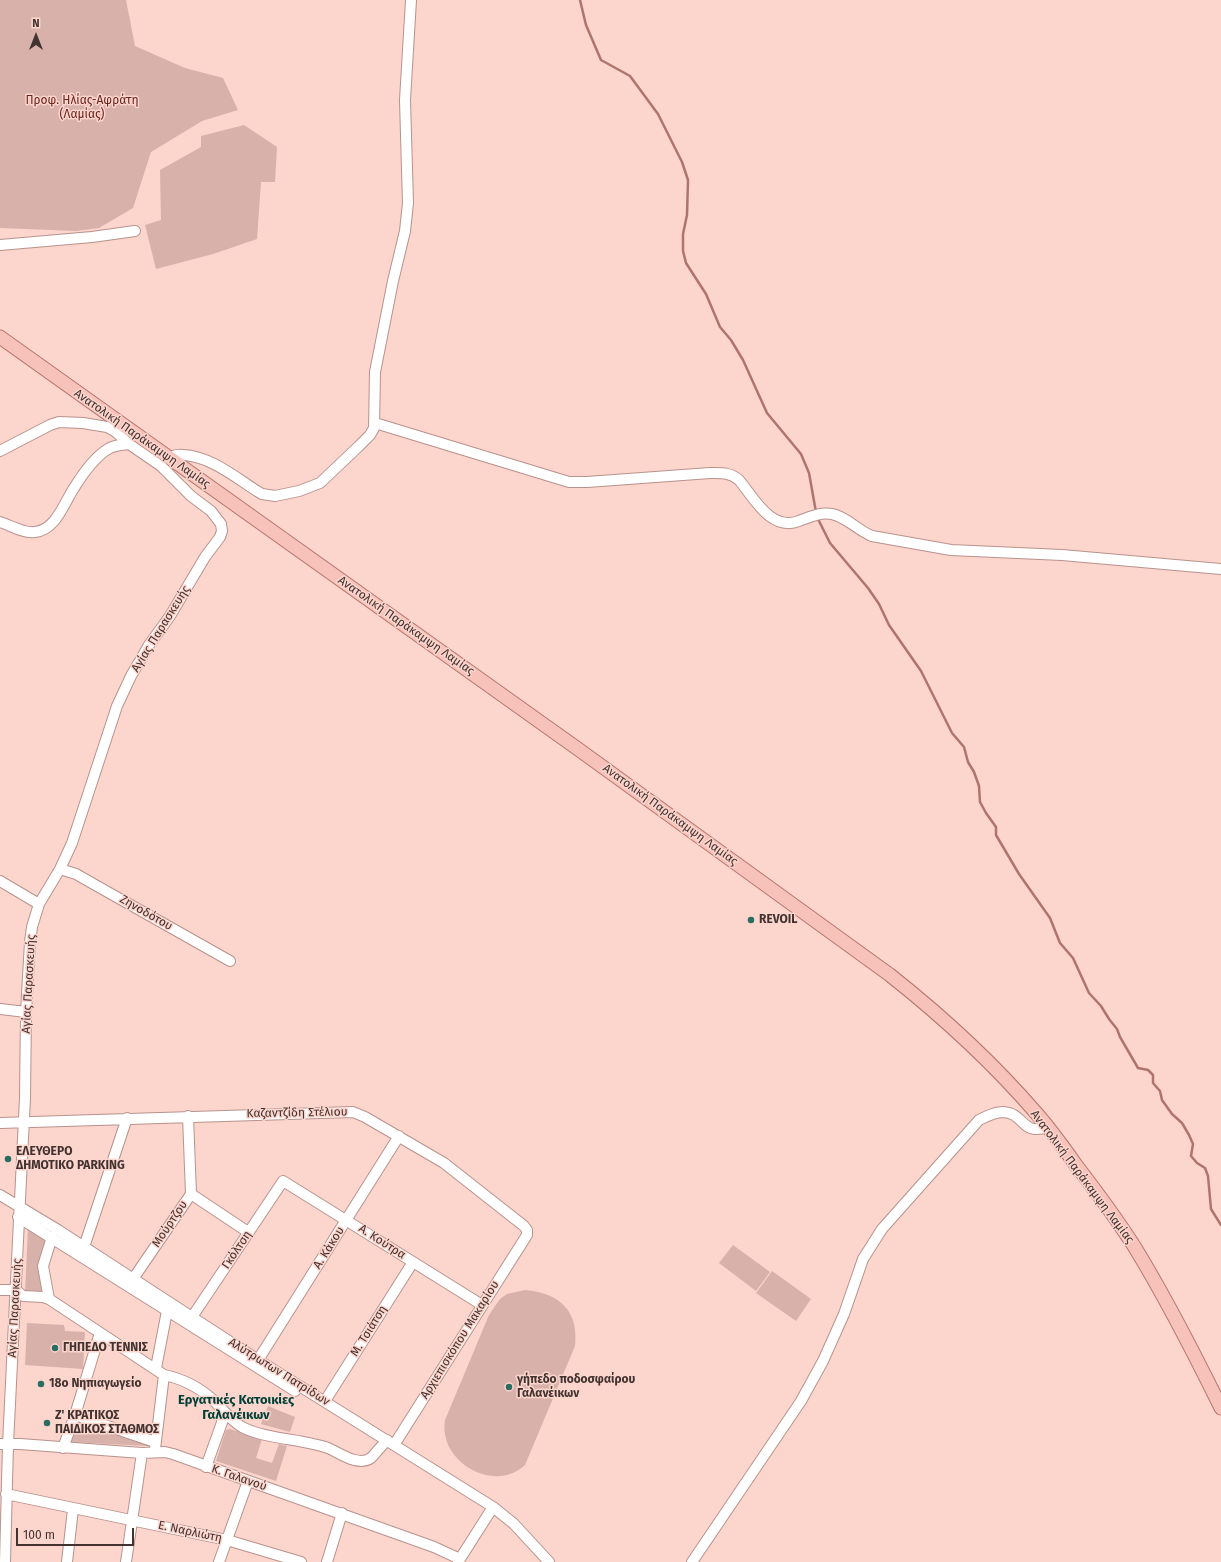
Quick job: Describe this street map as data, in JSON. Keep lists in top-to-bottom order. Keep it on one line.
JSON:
{"streets":{"main road":["Ανατολική Παράκαμψη Λαμίας"],"street":["Αγίας Παρασκευής","Ζηνοδότου","Καζαντζίδη Στέλιου","Μούρτζου","Α. Κούτρα","Α. Κάκου","Γκόλτση","Μ. Τσιάτση","Αρχιεπισκόπου Μακαρίου","Αλύτρωτων Πατρίδων","Κ. Γαλανού","Ε. Ναρλιώτη"]},"crossings":[["Ανατολική Παράκαμψη Λαμίας","Αγίας Παρασκευής"],["Αγίας Παρασκευής","Ζηνοδότου"],["Αγίας Παρασκευής","Καζαντζίδη Στέλιου"],["Αγίας Παρασκευής","Αλύτρωτων Πατρίδων"],["Αγίας Παρασκευής","Κ. Γαλανού"],["Αγίας Παρασκευής","Ε. Ναρλιώτη"],["Καζαντζίδη Στέλιου","Μούρτζου"],["Καζαντζίδη Στέλιου","Α. Κάκου"],["Καζαντζίδη Στέλιου","Αρχιεπισκόπου Μακαρίου"],["Μούρτζου","Αλύτρωτων Πατρίδων"],["Α. Κούτρα","Α. Κάκου"],["Α. Κούτρα","Γκόλτση"],["Α. Κούτρα","Μ. Τσιάτση"],["Α. Κούτρα","Αρχιεπισκόπου Μακαρίου"],["Α. Κάκου","Αλύτρωτων Πατρίδων"],["Γκόλτση","Αλύτρωτων Πατρίδων"],["Μ. Τσιάτση","Αλύτρωτων Πατρίδων"],["Αρχιεπισκόπου Μακαρίου","Αλύτρωτων Πατρίδων"]],"districts":["Εργατικές Κατοικίες Γαλανέικων"],"parks":["Προφ. Ηλίας-Αφράτη (Λαμίας)"],"places":["REVOIL","ΕΛΕΥΘΕΡΟ ΔΗΜΟΤΙΚΟ PARKING","ΓΗΠΕΔΟ ΤΕΝΝΙΣ","18ο Νηπιαγωγείο","γήπεδο ποδοσφαίρου Γαλανέικων","Ζ' ΚΡΑΤΙΚΟΣ ΠΑΙΔΙΚΟΣ ΣΤΑΘΜΟΣ"],"scale_bar":"100 m","north":"top"}
